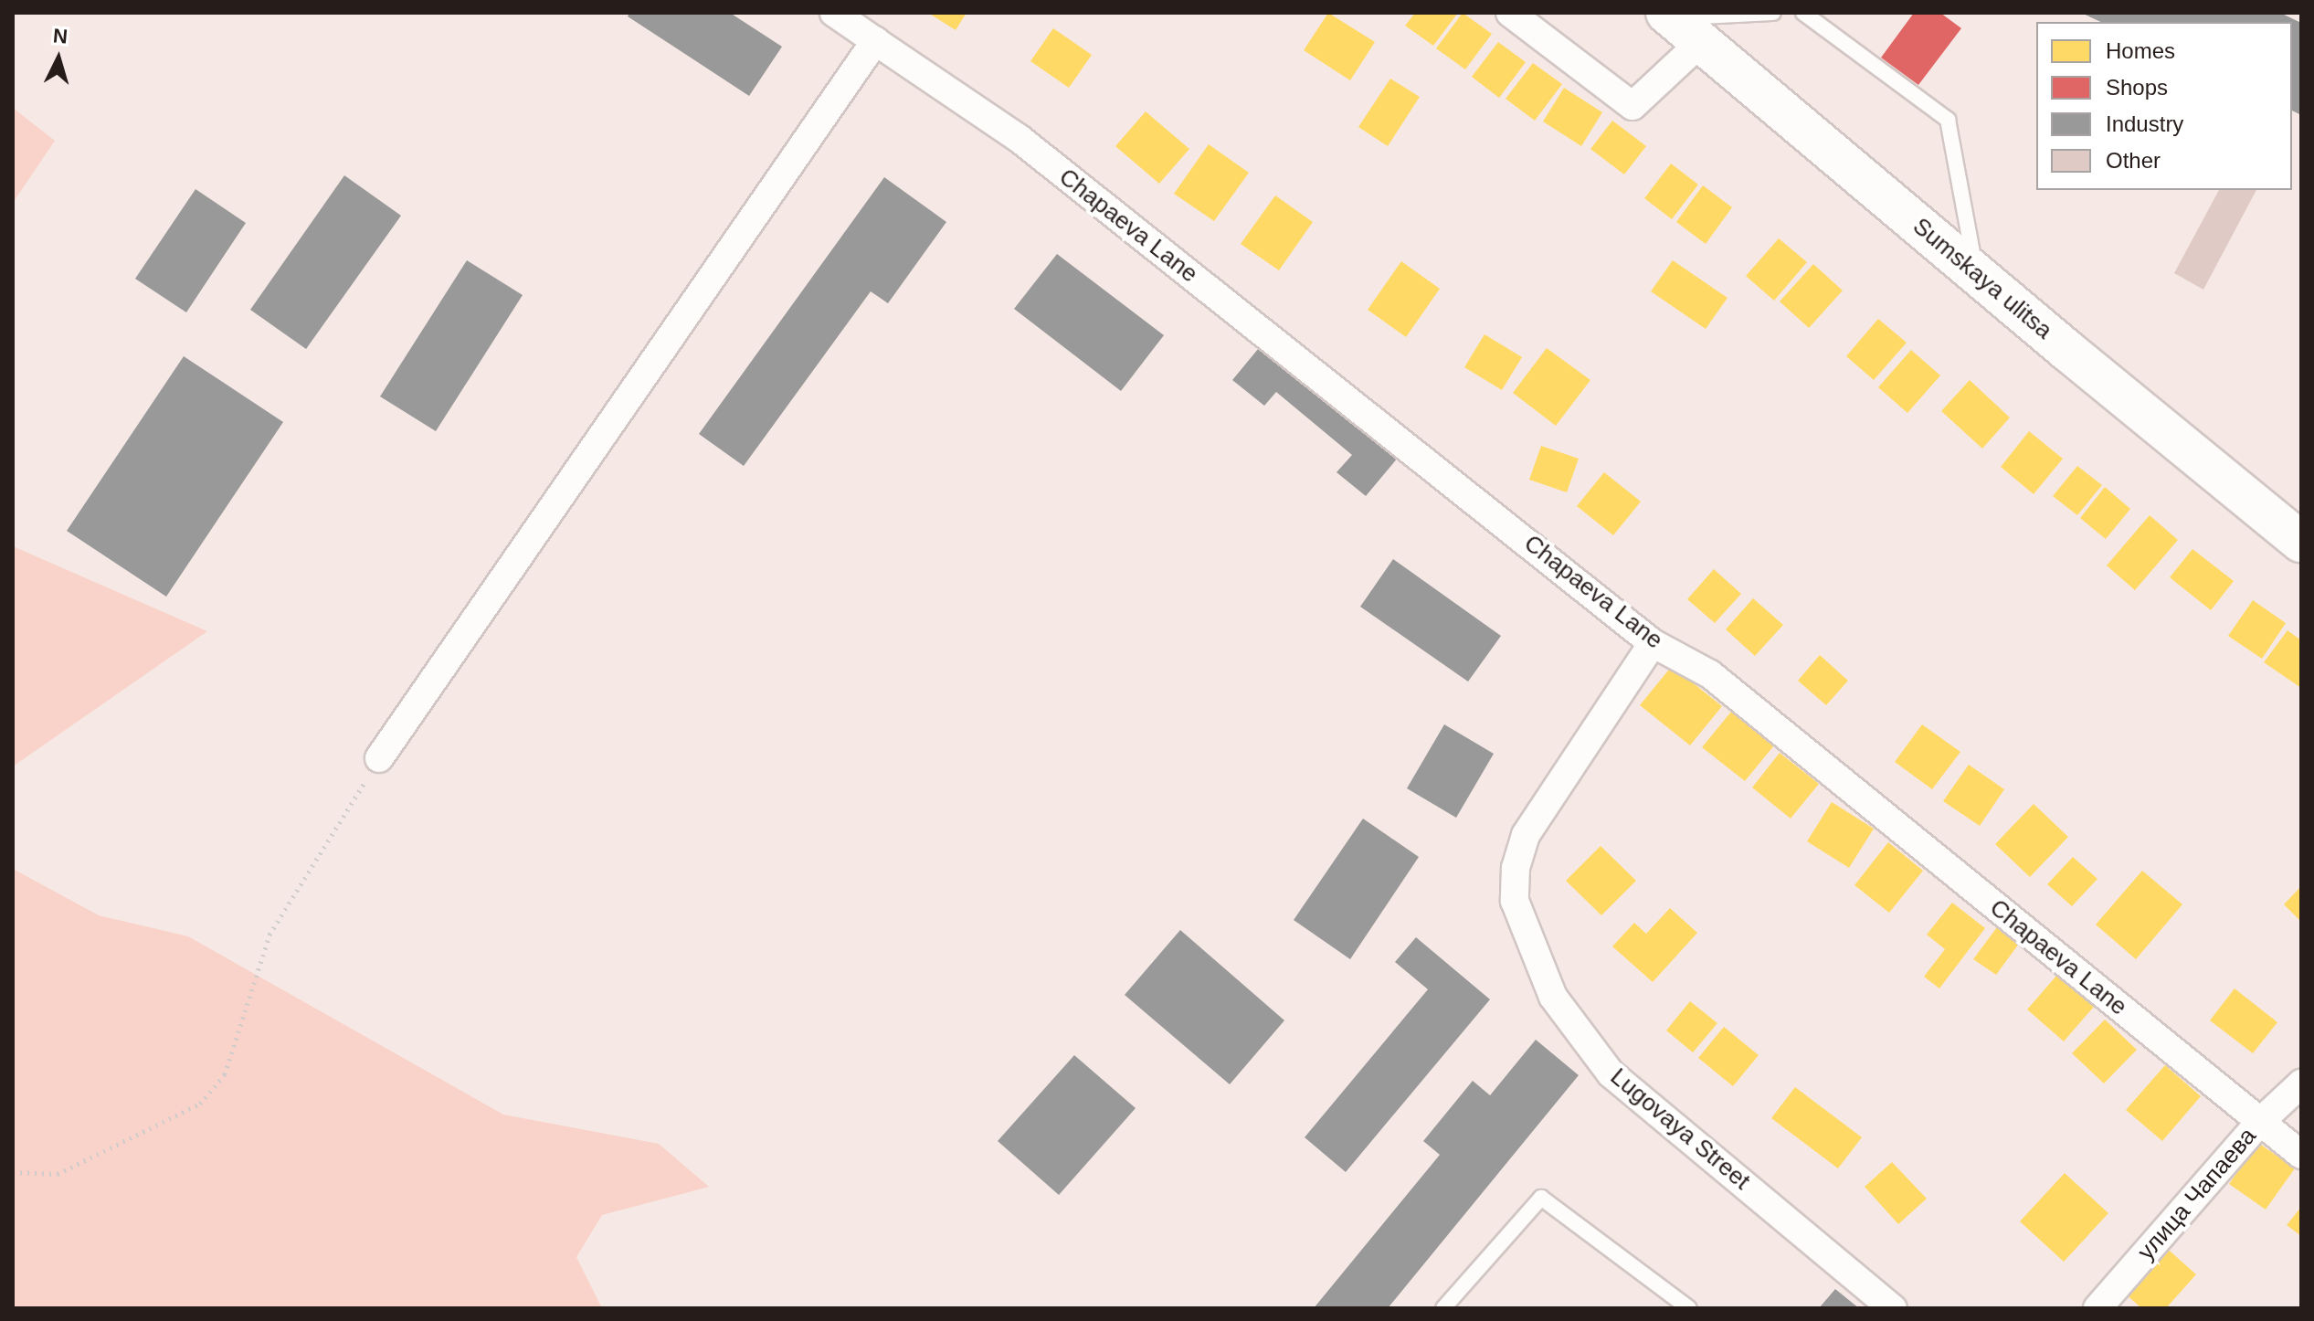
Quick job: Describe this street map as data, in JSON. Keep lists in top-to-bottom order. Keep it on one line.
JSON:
{"streets":{"main road":["Sumskaya ulitsa"],"street":["Chapaeva Lane","Lugovaya Street","улица Чапаева"]},"crossings":[["Chapaeva Lane","Lugovaya Street"],["Chapaeva Lane","улица Чапаева"]],"legend":["Homes","Shops","Industry","Other"],"north":"top"}
